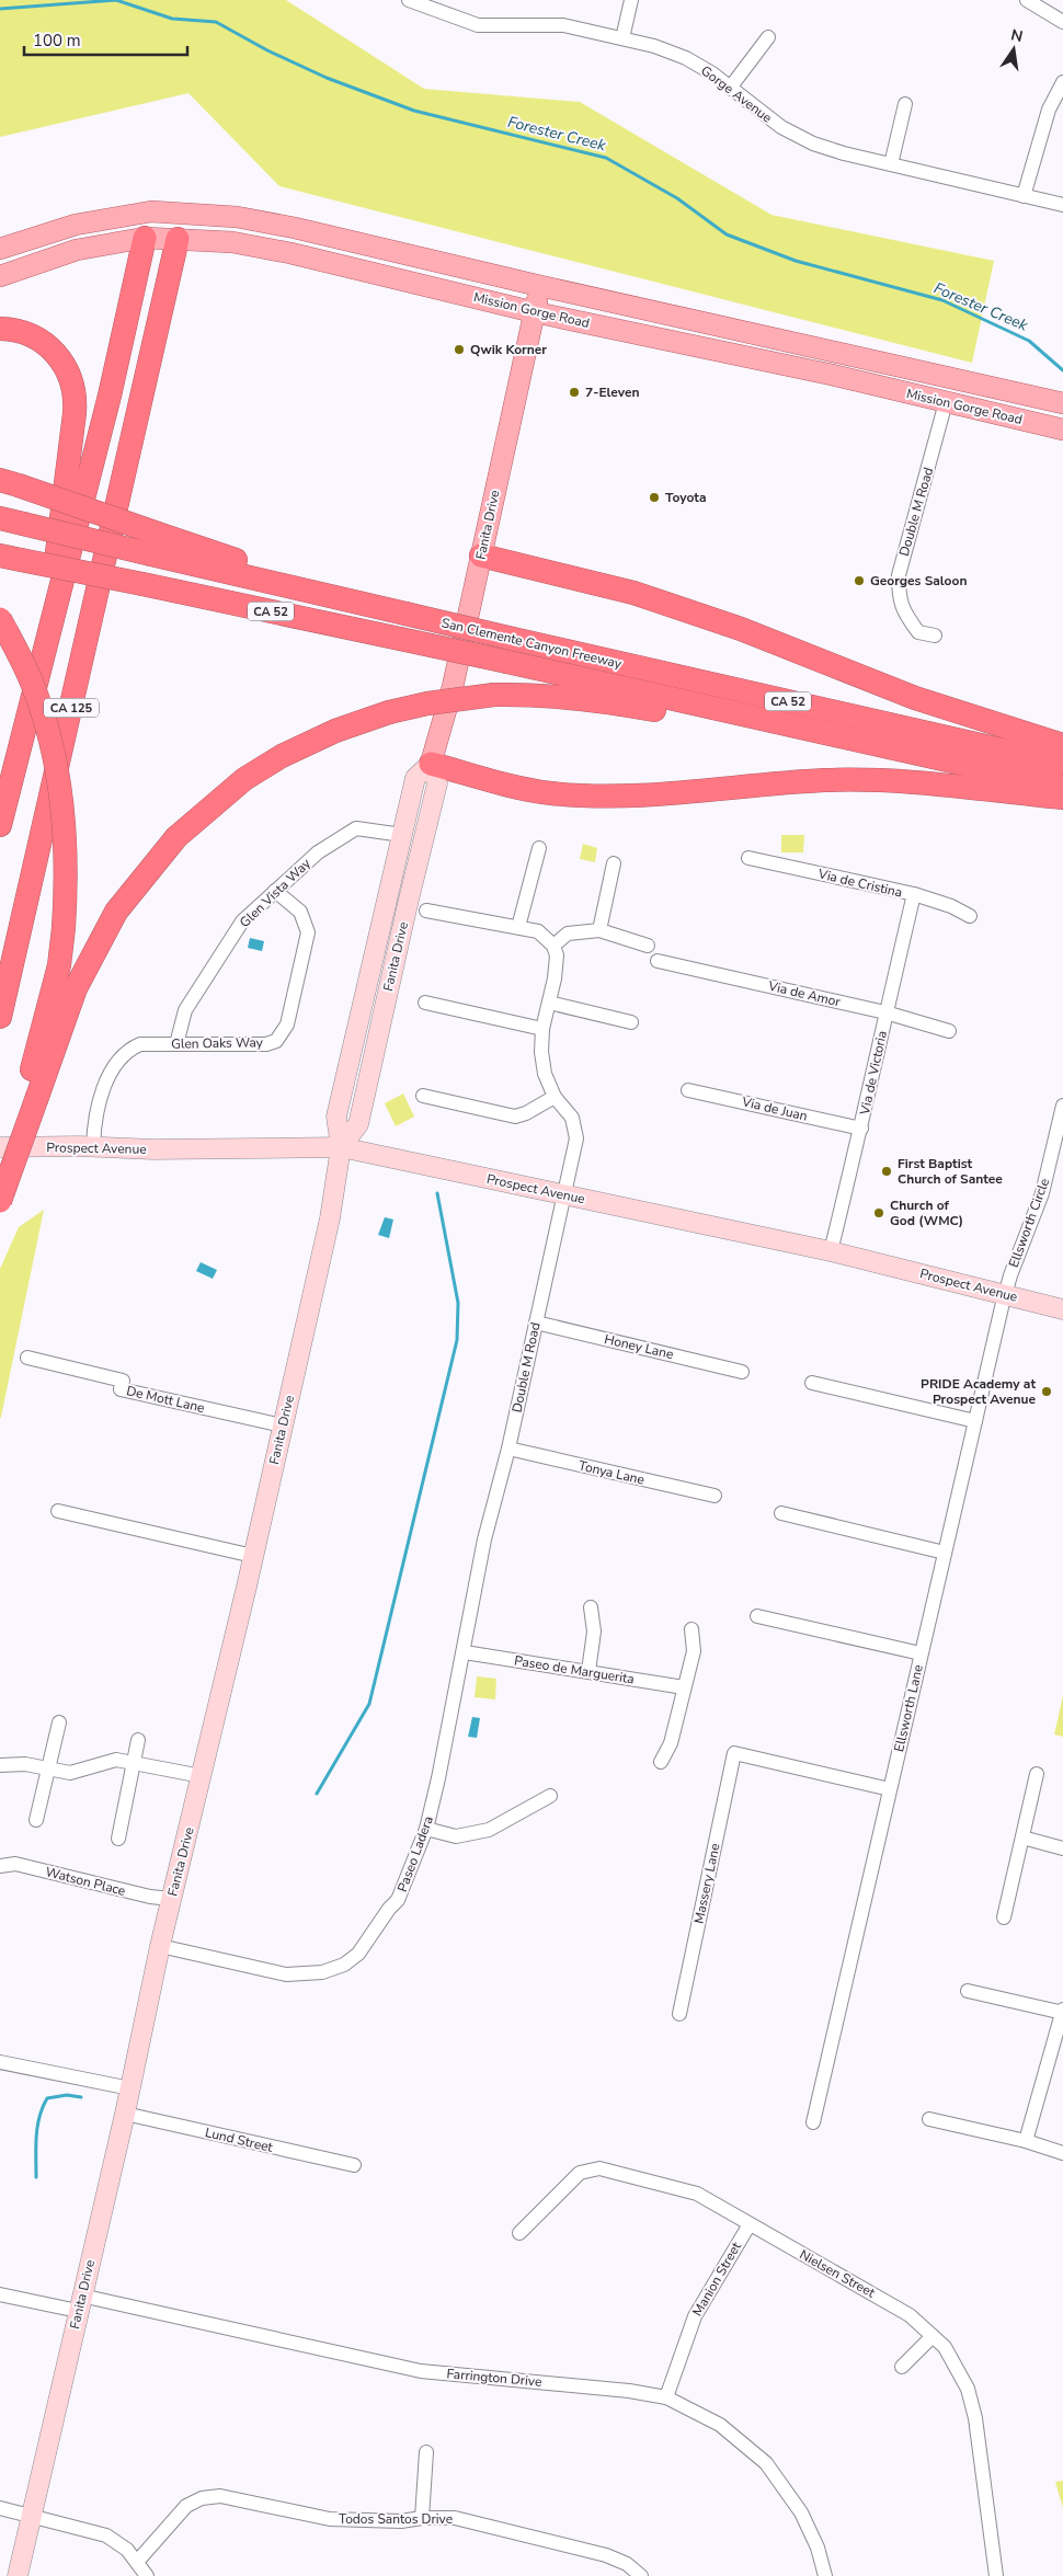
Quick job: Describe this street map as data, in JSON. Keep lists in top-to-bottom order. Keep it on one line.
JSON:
{"streets":{"highway":["CA 52","San Clemente Canyon Freeway","CA 125"],"main road":["Mission Gorge Road","Fanita Drive","Prospect Avenue"],"street":["Gorge Avenue","Double M Road","Via de Cristina","Glen Vista Way","Via de Amor","Glen Oaks Way","Via de Victoria","Via de Juan","Ellsworth Circle","Honey Lane","De Mott Lane","Tonya Lane","Paseo de Marguerita","Ellsworth Lane","Paseo Ladera","Watson Place","Massery Lane","Lund Street","Nielsen Street","Manion Street","Farrington Drive","Todos Santos Drive"]},"crossings":[["Mission Gorge Road","Double M Road"],["Mission Gorge Road","Fanita Drive"],["Mission Gorge Road","CA 125"],["Double M Road","Prospect Avenue"],["Double M Road","Honey Lane"],["Double M Road","Tonya Lane"],["Double M Road","Paseo Ladera"],["Fanita Drive","Glen Vista Way"],["Fanita Drive","Prospect Avenue"],["Fanita Drive","De Mott Lane"],["Fanita Drive","Paseo Ladera"],["Fanita Drive","Watson Place"],["Fanita Drive","Lund Street"],["Fanita Drive","Farrington Drive"],["Via de Cristina","Via de Victoria"],["Glen Vista Way","Glen Oaks Way"],["Via de Amor","Via de Victoria"],["Glen Oaks Way","Prospect Avenue"],["Via de Victoria","Via de Juan"],["Via de Victoria","Prospect Avenue"],["Prospect Avenue","Ellsworth Circle"],["Prospect Avenue","Ellsworth Lane"],["Ellsworth Circle","Ellsworth Lane"],["Paseo de Marguerita","Paseo Ladera"],["Ellsworth Lane","Massery Lane"],["Nielsen Street","Manion Street"],["Manion Street","Farrington Drive"]],"water":["Forester Creek"],"places":["Qwik Korner","7-Eleven","Toyota","Georges Saloon","First Baptist Church of Santee","Church of God (WMC)","PRIDE Academy at Prospect Avenue"],"scale_bar":"100 m","north":"top"}
